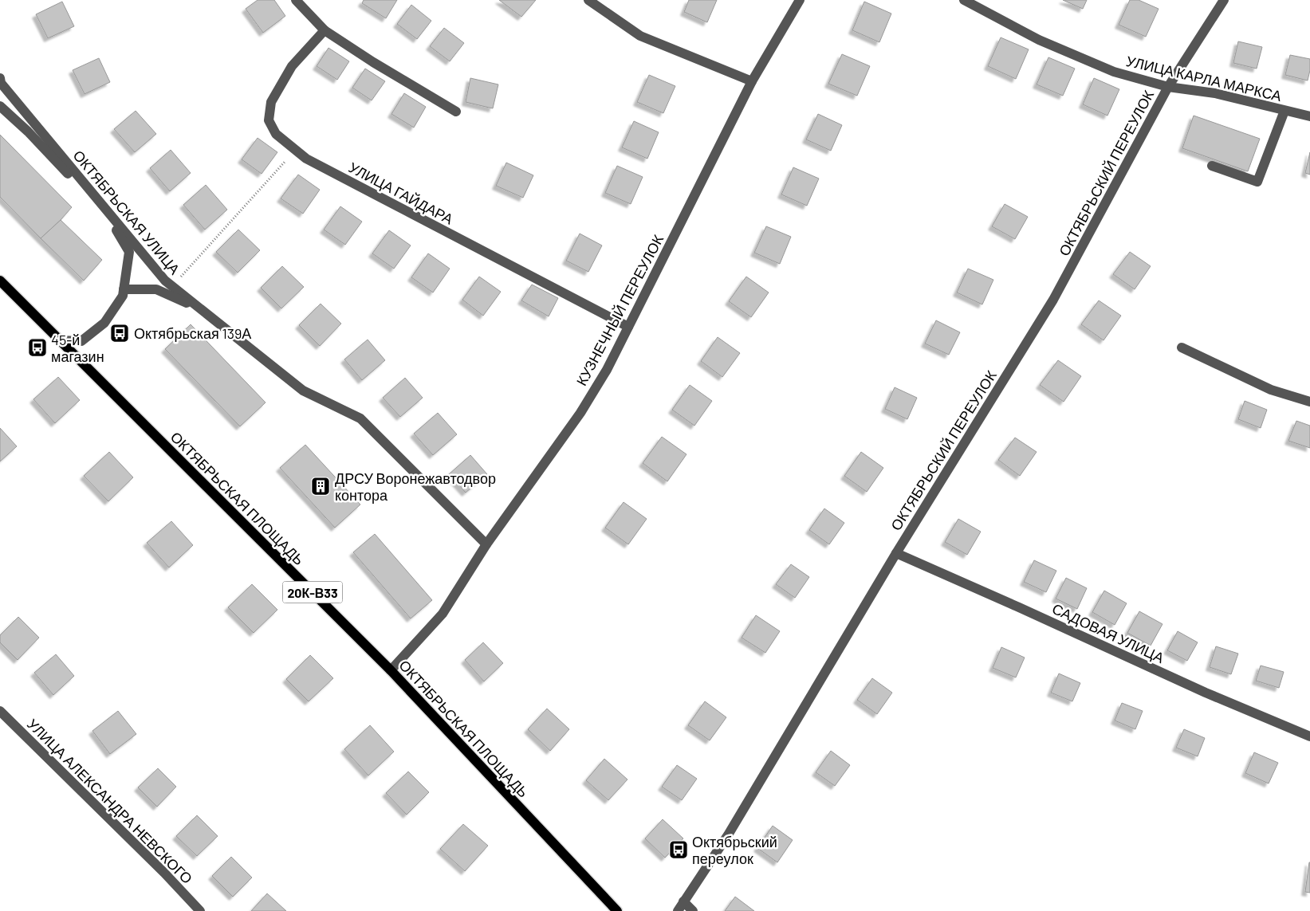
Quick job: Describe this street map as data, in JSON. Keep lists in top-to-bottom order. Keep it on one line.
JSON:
{"streets":{"main road":["ОКТЯБРЬСКАЯ ПЛОЩАДЬ","20К-В33"],"street":["УЛИЦА КАРЛА МАРКСА","ОКТЯБРЬСКИЙ ПЕРЕУЛОК","УЛИЦА ГАЙДАРА","ОКТЯБРЬСКАЯ УЛИЦА","КУЗНЕЧНЫЙ ПЕРЕУЛОК","САДОВАЯ УЛИЦА","УЛИЦА АЛЕКСАНДРА НЕВСКОГО"]},"crossings":[["УЛИЦА КАРЛА МАРКСА","ОКТЯБРЬСКИЙ ПЕРЕУЛОК"],["ОКТЯБРЬСКИЙ ПЕРЕУЛОК","САДОВАЯ УЛИЦА"],["УЛИЦА ГАЙДАРА","КУЗНЕЧНЫЙ ПЕРЕУЛОК"],["ОКТЯБРЬСКАЯ УЛИЦА","КУЗНЕЧНЫЙ ПЕРЕУЛОК"],["КУЗНЕЧНЫЙ ПЕРЕУЛОК","ОКТЯБРЬСКАЯ ПЛОЩАДЬ"]],"places":{"bus stop":["Октябрьская 139А","45-й магазин","Октябрьский переулок"],"building":["ДРСУ Воронежавтодвор контора"]}}
